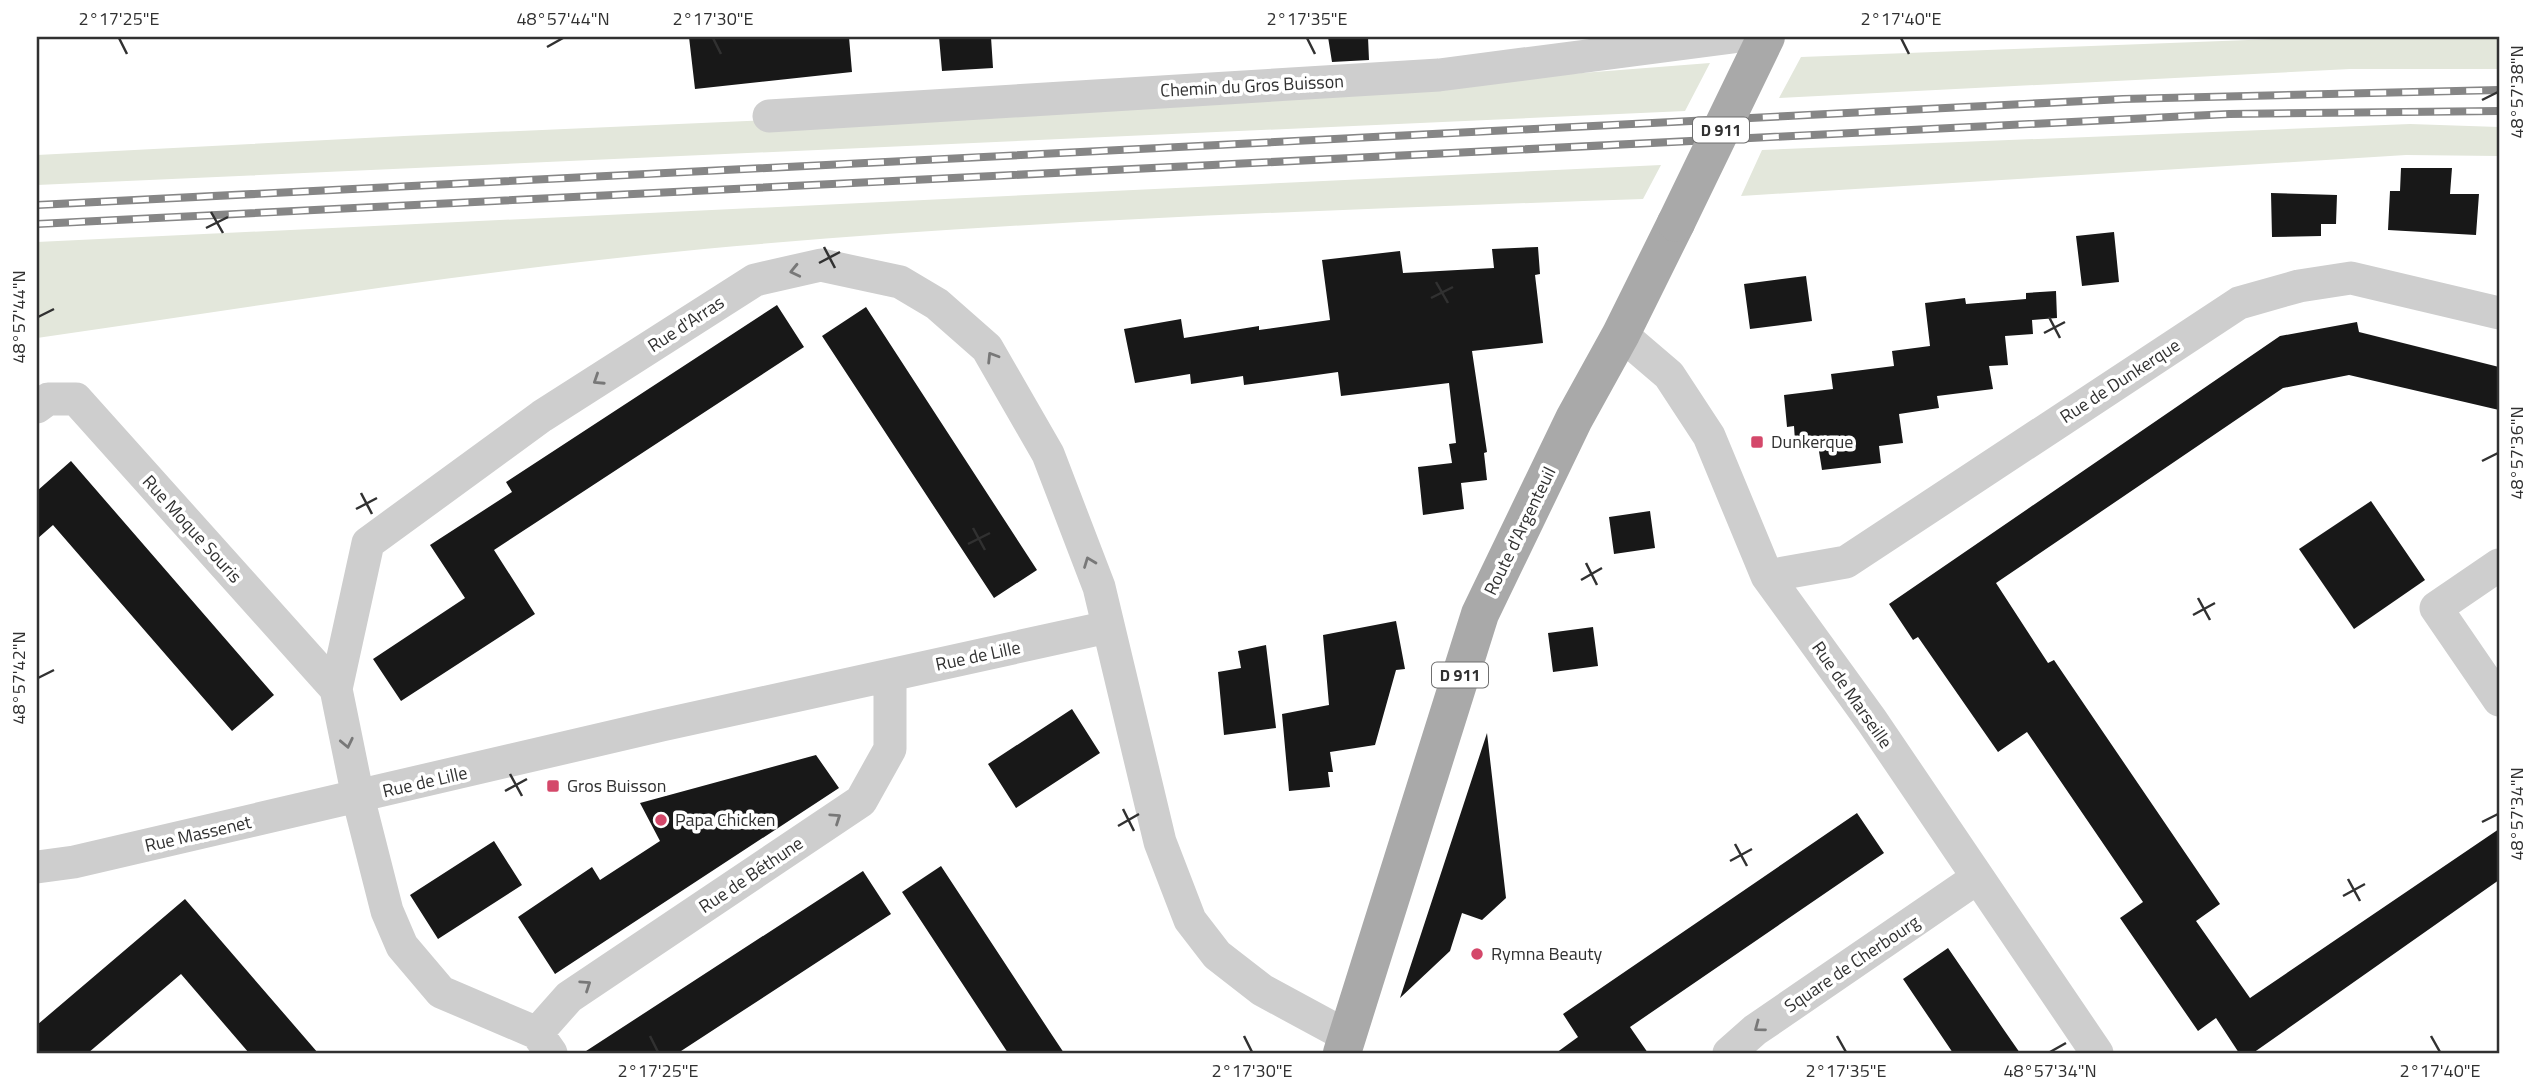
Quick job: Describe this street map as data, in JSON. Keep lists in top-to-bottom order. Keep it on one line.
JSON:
{"streets":{"main road":["D 911","Route d'Argenteuil"],"street":["Chemin du Gros Buisson","Rue d'Arras","Rue de Dunkerque","Rue Moque Souris","Rue de Lille","Rue de Marseille","Rue Massenet","Rue de Béthune","Square de Cherbourg"]},"crossings":[["Rue d'Arras","Rue Moque Souris"],["Rue d'Arras","Rue de Lille"],["Rue d'Arras","Rue Massenet"],["Rue d'Arras","Rue de Béthune"],["Rue de Dunkerque","Rue de Marseille"],["Route d'Argenteuil","Rue de Marseille"],["Rue de Lille","Rue Massenet"],["Rue de Lille","Rue de Béthune"],["Rue de Marseille","Square de Cherbourg"]],"one_way":["Rue de Béthune","Square de Cherbourg"],"places":{"transit":["Dunkerque","Gros Buisson"],"other":["Papa Chicken","Rymna Beauty"]},"coordinates":["2°17'25\"E","48°57'44\"N","2°17'30\"E","2°17'35\"E","2°17'40\"E","48°57'38\"N","48°57'36\"N","48°57'42\"N","48°57'34\"N"]}
